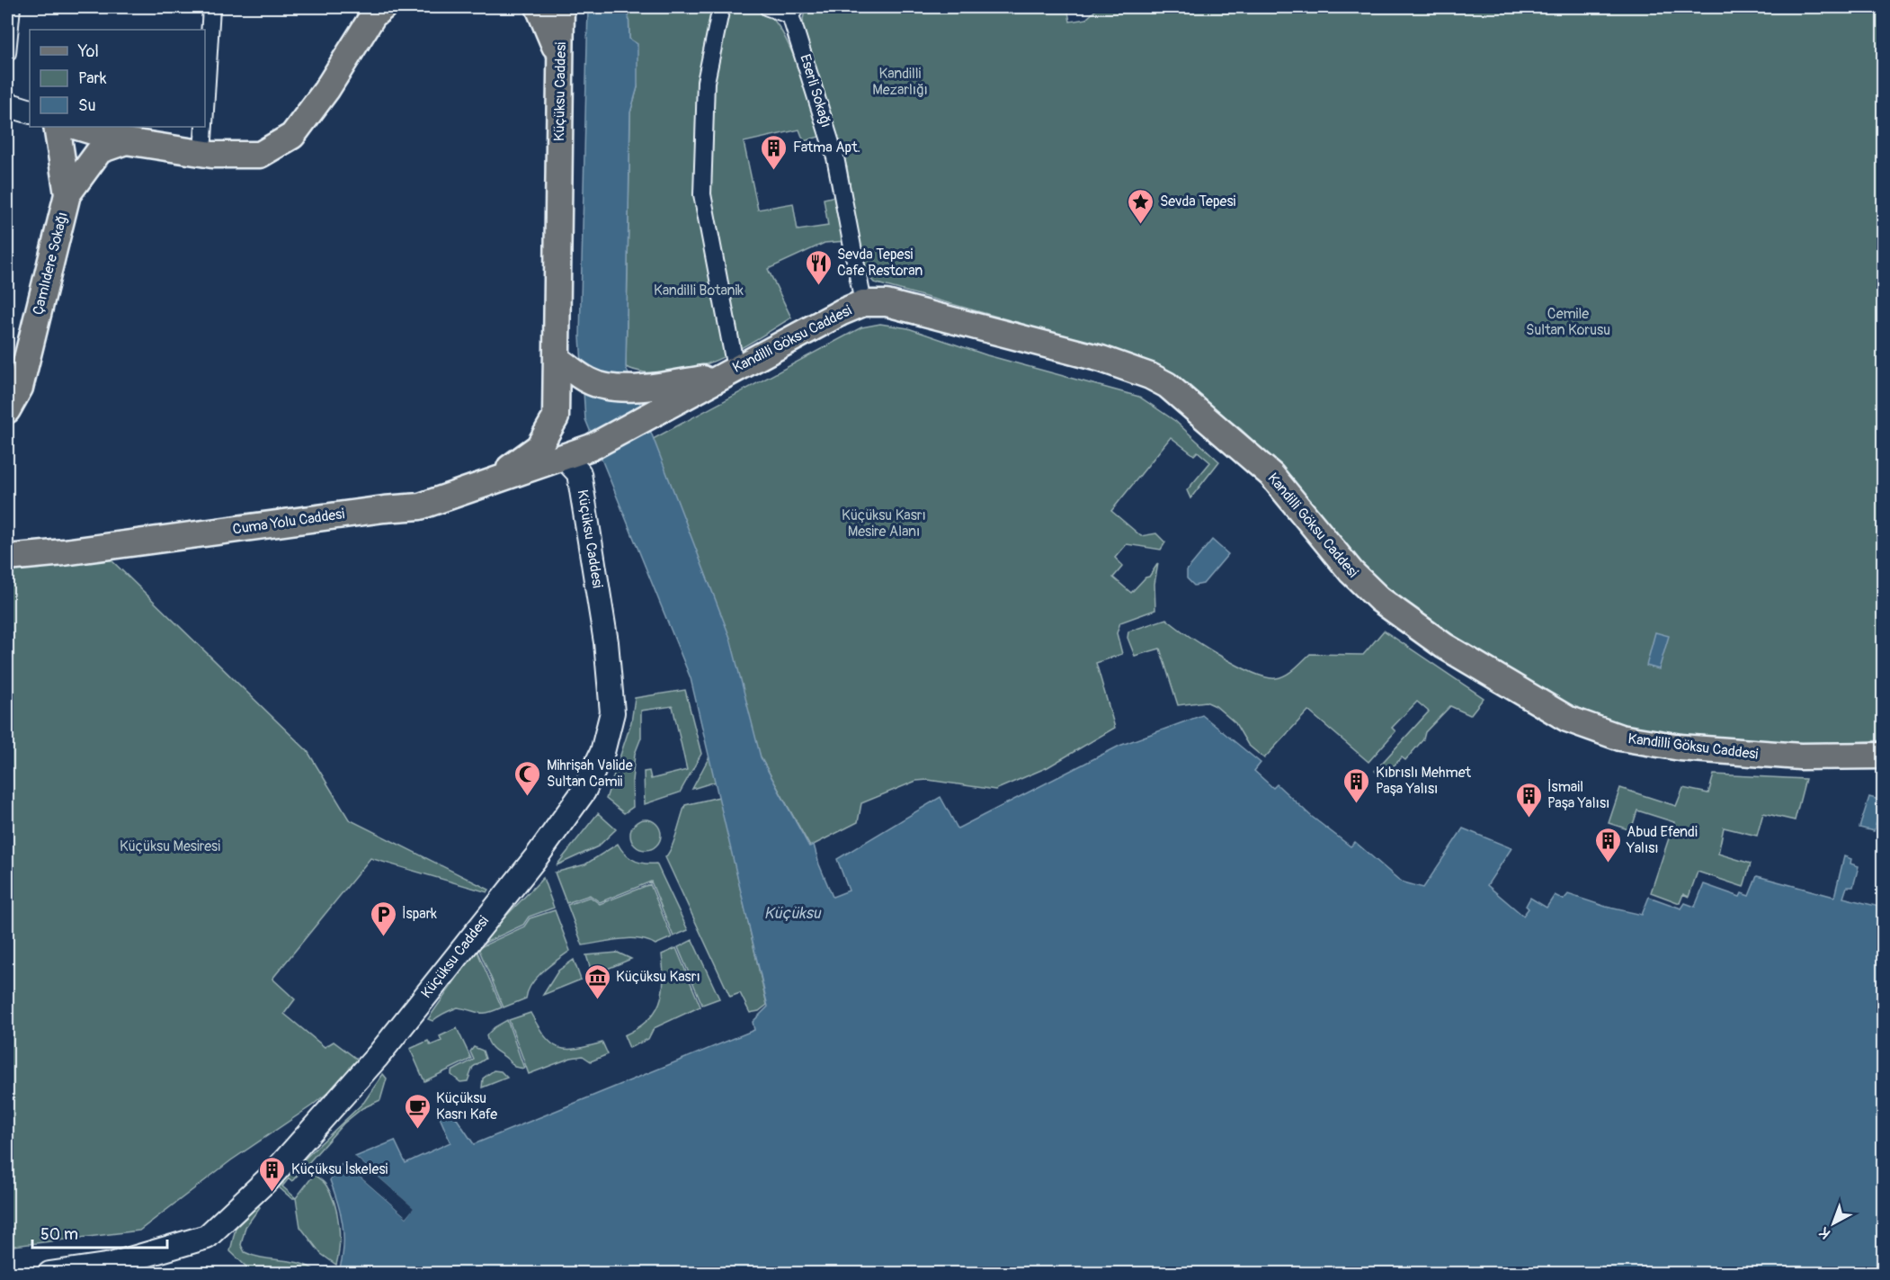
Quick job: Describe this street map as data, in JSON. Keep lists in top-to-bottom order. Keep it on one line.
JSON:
{"streets":{"main road":["Küçüksu Caddesi","Çamlıdere Sokağı","Kandilli Göksu Caddesi","Cuma Yolu Caddesi"],"street":["Eserli Sokağı"]},"crossings":[["Eserli Sokağı","Kandilli Göksu Caddesi"],["Küçüksu Caddesi","Kandilli Göksu Caddesi"],["Küçüksu Caddesi","Cuma Yolu Caddesi"],["Kandilli Göksu Caddesi","Cuma Yolu Caddesi"]],"water":["Küçüksu"],"parks":["Kandilli Mezarlığı","Kandilli Botanik","Cemile Sultan Korusu","Küçüksu Kasrı Mesire Alanı","Küçüksu Mesiresi"],"places":{"building":["Fatma Apt.","Kıbrıslı Mehmet Paşa Yalısı","İsmail Paşa Yalısı","Abud Efendi Yalısı","Küçüksu İskelesi"],"place":["Sevda Tepesi"],"restaurant":["Sevda Tepesi Cafe Restoran"],"mosque":["Mihrişah Valide Sultan Camii"],"parking":["İspark"],"museum":["Küçüksu Kasrı"],"cafe":["Küçüksu Kasrı Kafe"]},"legend":["Yol","Park","Su"],"scale_bar":"50 m","north":"bottom left"}
